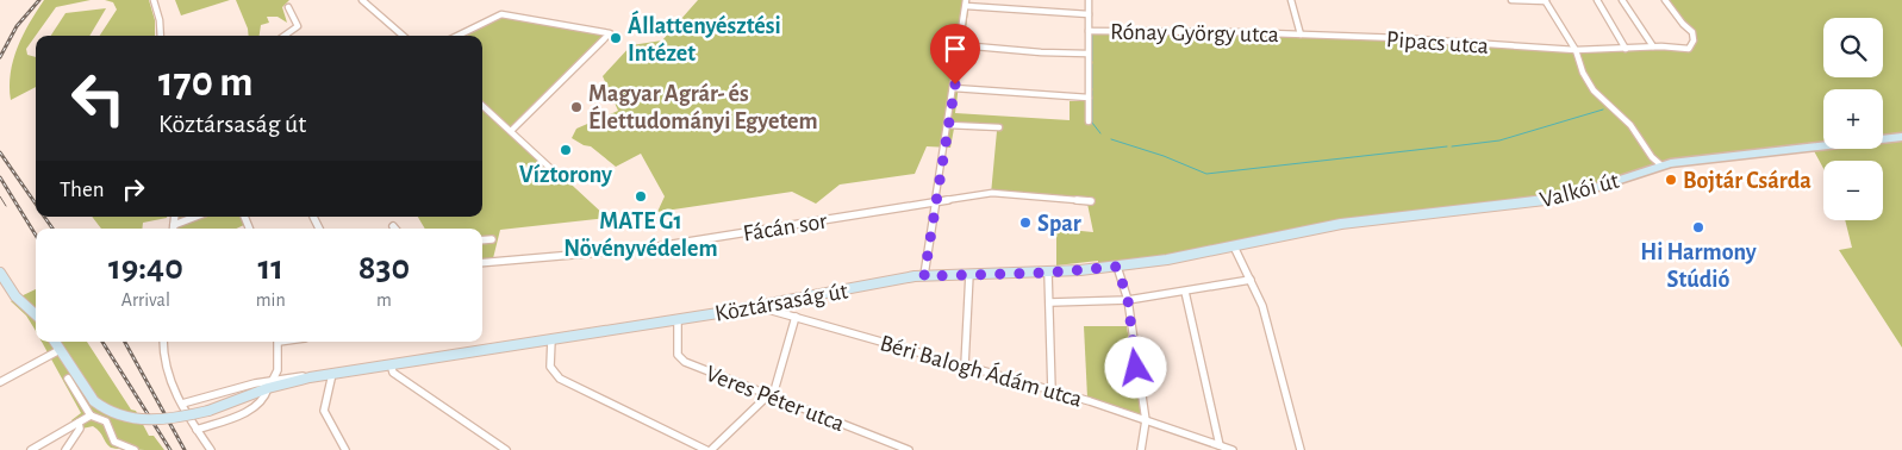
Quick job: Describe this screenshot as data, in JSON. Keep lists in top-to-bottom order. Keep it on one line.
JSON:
{"streets":{"main road":["Valkói út","Köztársaság út"],"street":["Rónay György utca","Pipacs utca","Fácán sor","Béri Balogh Ádám utca","Veres Péter utca"]},"crossings":[["Rónay György utca","Pipacs utca"],["Valkói út","Köztársaság út"],["Köztársaság út","Béri Balogh Ádám utca"],["Köztársaság út","Veres Péter utca"]],"places":["Állattenyésztési Intézet","Magyar Agrár- és Élettudományi Egyetem","Víztorony","Bojtár Csárda","MATE G1 Növényvédelem","Spar","Hi Harmony Stúdió"],"page":{"map_buttons":["+","−"],"turn":["170 m","Köztársaság út"],"then":"Then","eta":["19:40","Arrival","11","min","830","m"]}}
